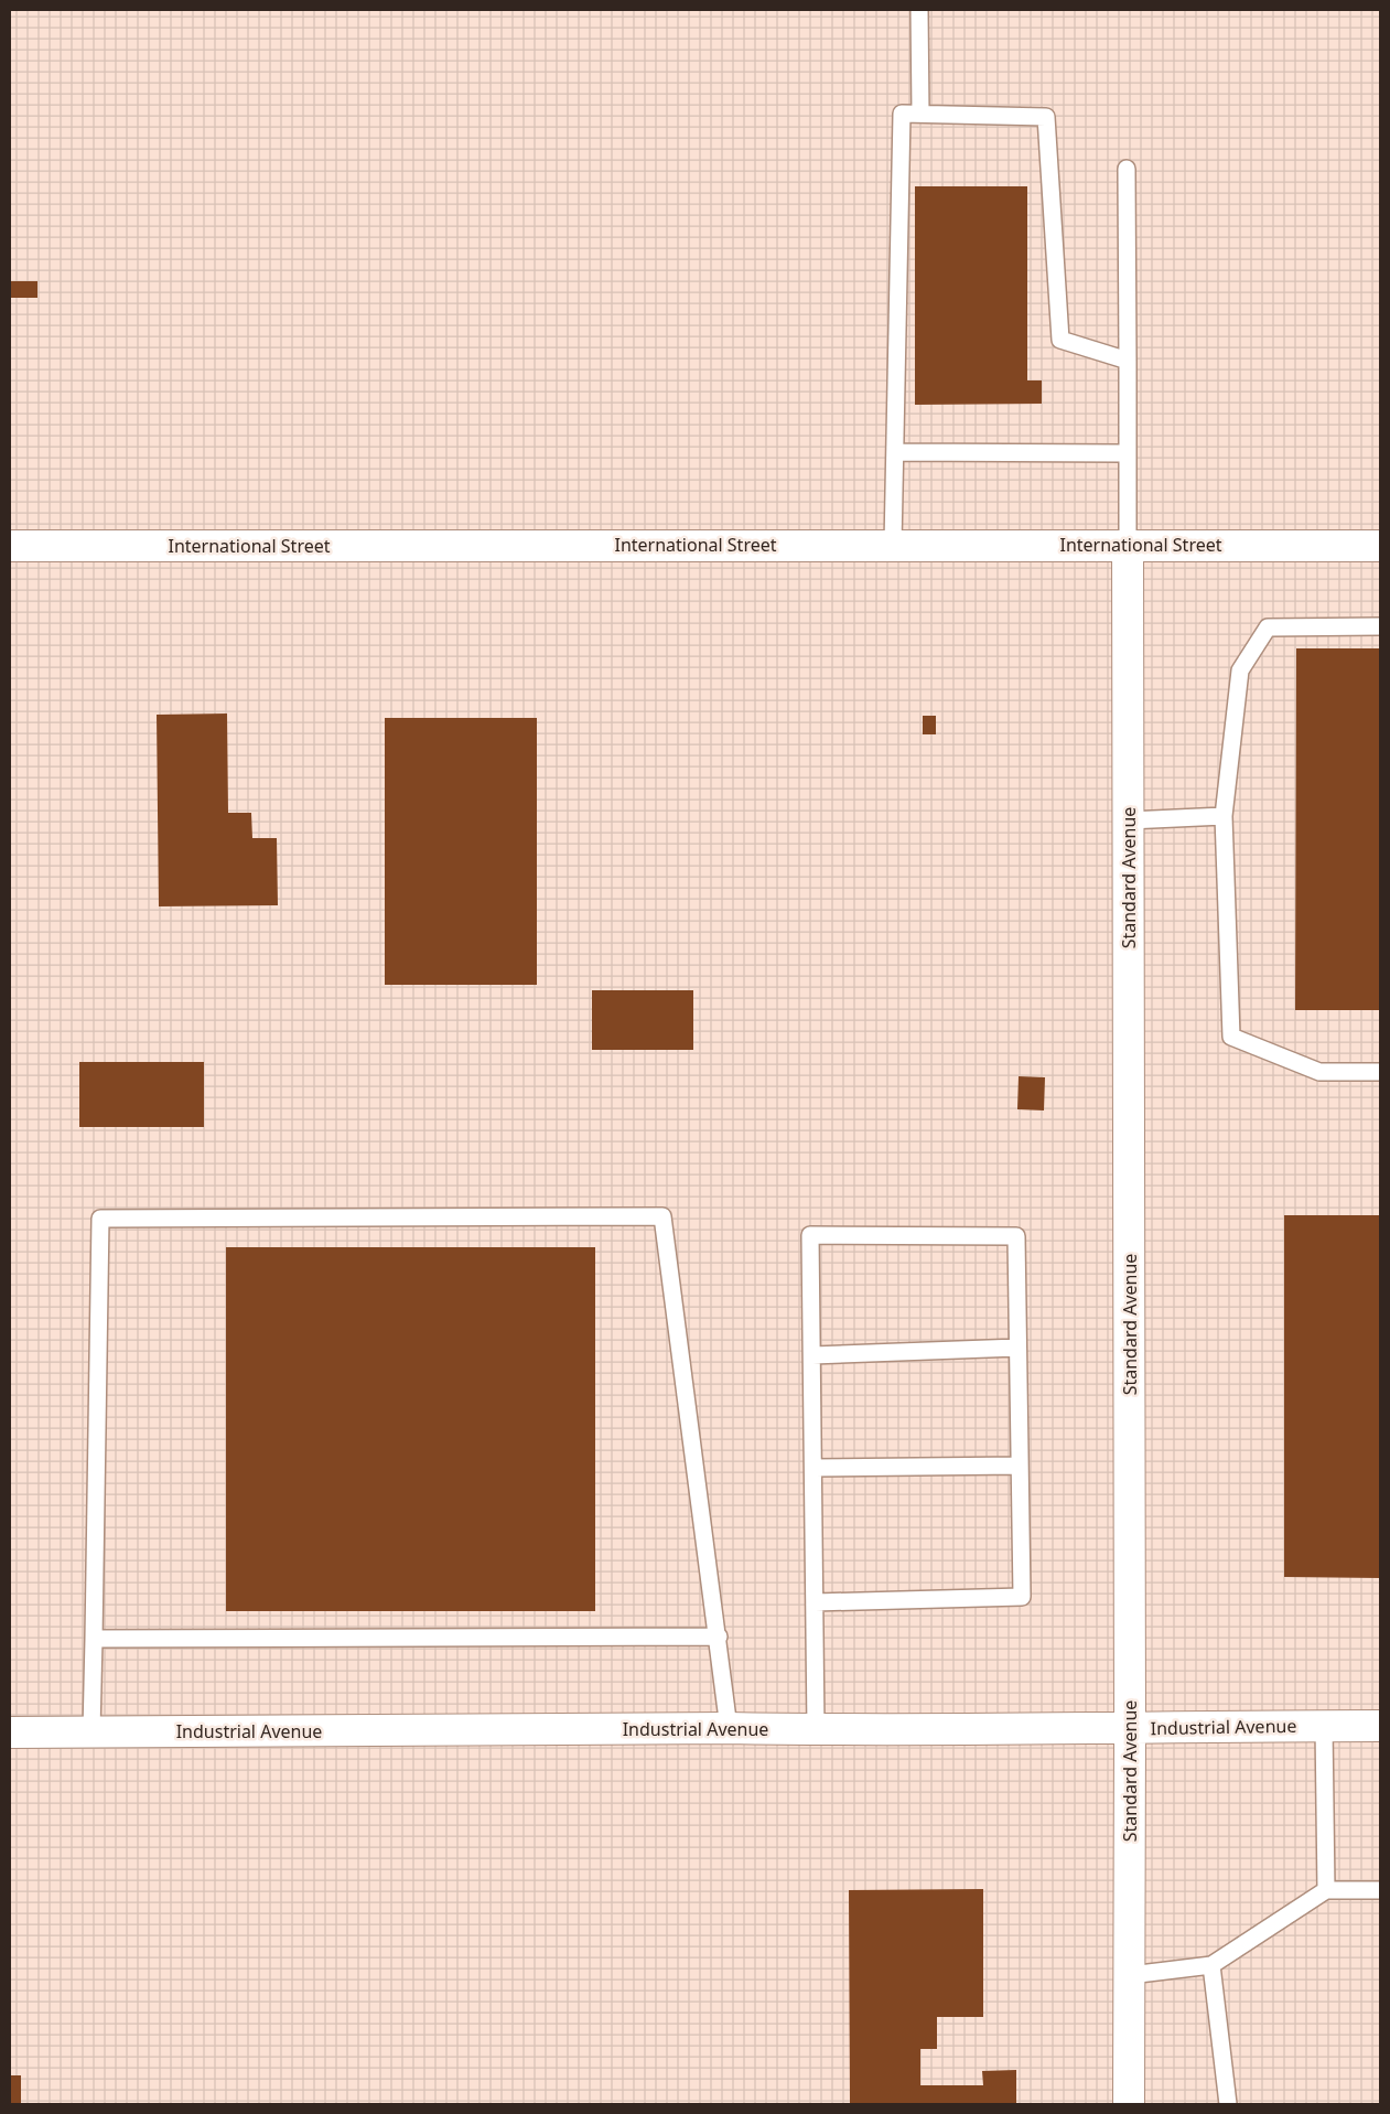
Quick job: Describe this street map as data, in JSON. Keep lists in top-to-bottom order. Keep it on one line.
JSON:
{"streets":{"street":["International Street","Standard Avenue","Industrial Avenue"]},"crossings":[["International Street","Standard Avenue"],["Standard Avenue","Industrial Avenue"]]}
